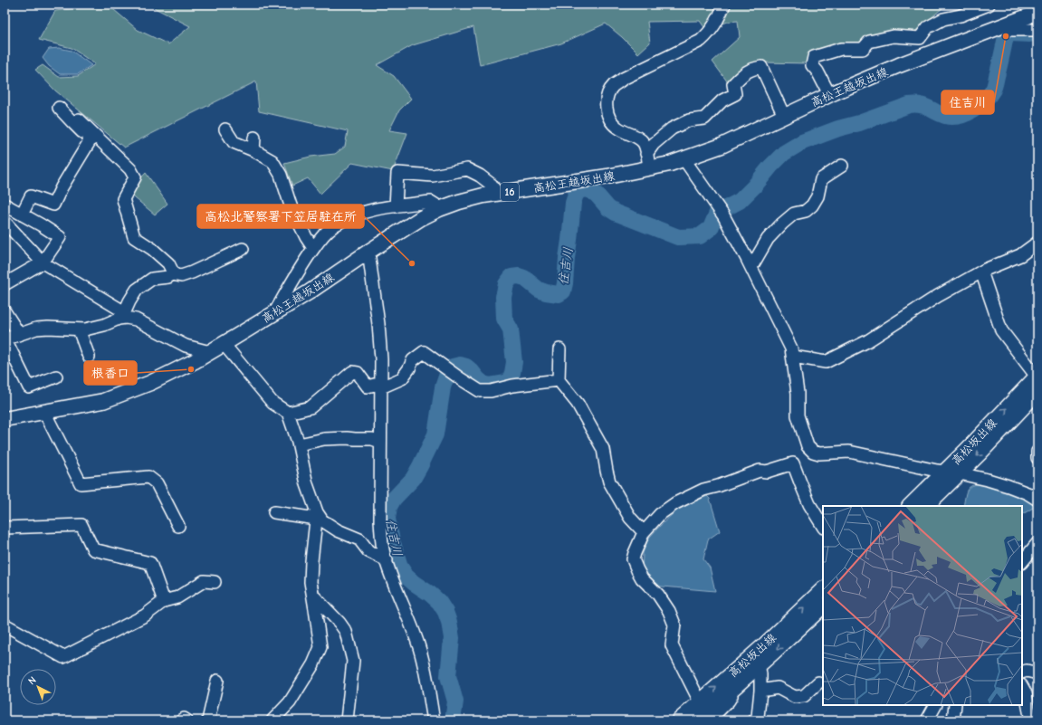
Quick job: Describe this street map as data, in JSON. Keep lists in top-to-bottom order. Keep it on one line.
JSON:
{"streets":{"main road":["高松王越坂出線","16","高松坂出線"]},"water":["住吉川"],"places":["住吉川","高松北警察署下笠居駐在所","根香口"],"north":"top left"}
